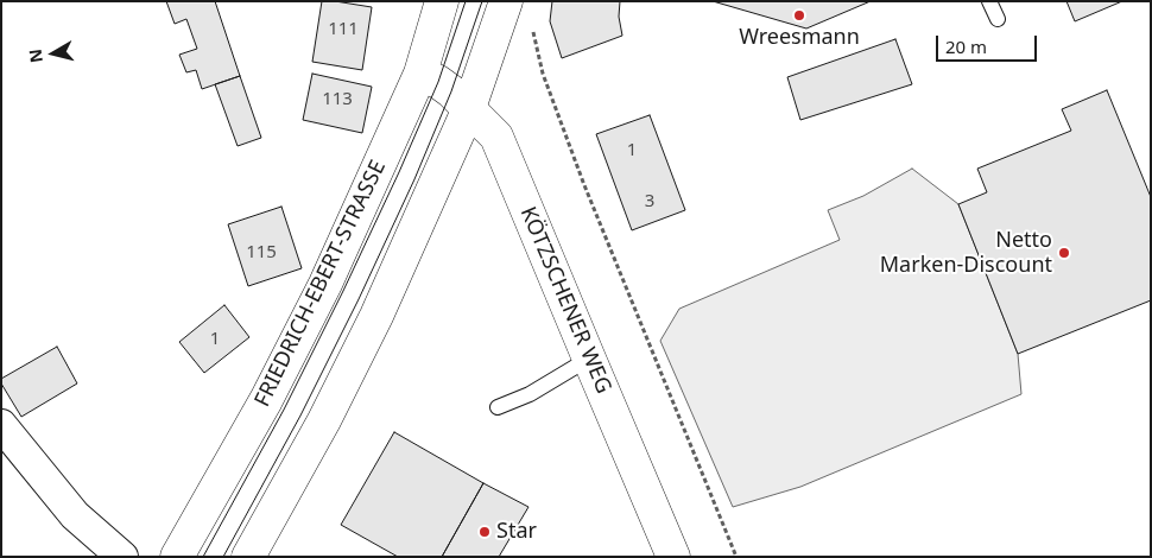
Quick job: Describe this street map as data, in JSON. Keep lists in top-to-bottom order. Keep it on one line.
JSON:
{"streets":{"main road":["FRIEDRICH-EBERT-STRASSE","KÖTZSCHENER WEG"]},"crossings":[["FRIEDRICH-EBERT-STRASSE","KÖTZSCHENER WEG"]],"places":["Wreesmann","Netto Marken-Discount","Star"],"house_numbers":["111","113","1","3","115","1"],"scale_bar":"20 m","north":"left"}
